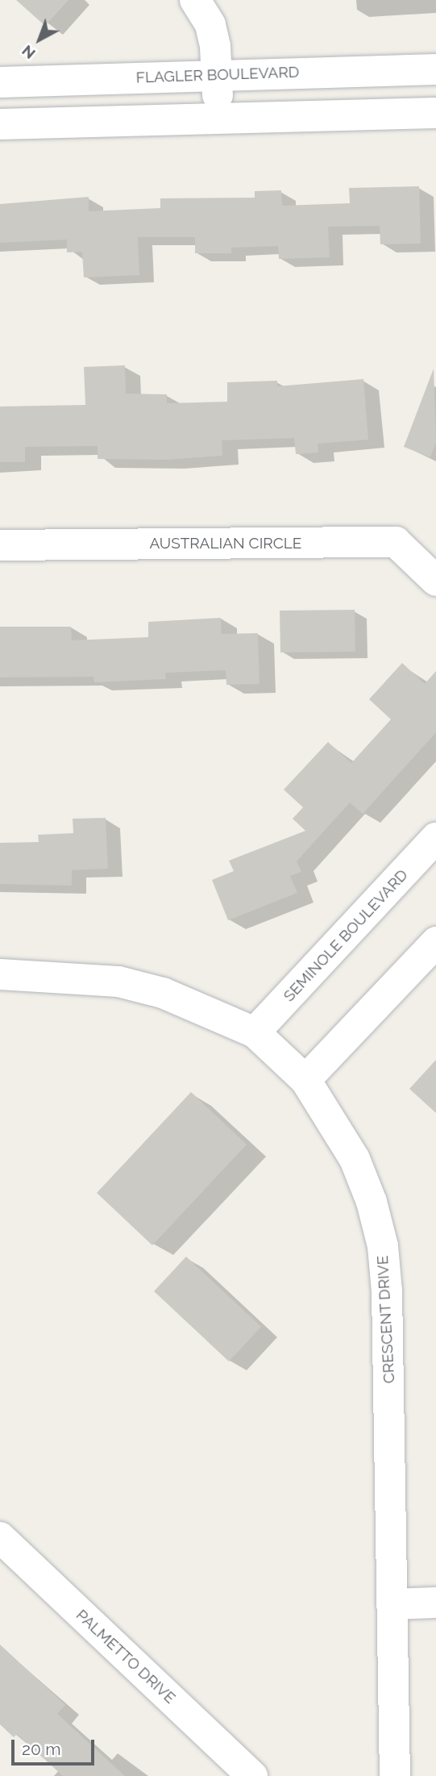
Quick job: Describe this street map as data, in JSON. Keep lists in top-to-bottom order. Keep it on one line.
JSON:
{"streets":{"street":["FLAGLER BOULEVARD","AUSTRALIAN CIRCLE","SEMINOLE BOULEVARD","CRESCENT DRIVE","PALMETTO DRIVE"]},"crossings":[["SEMINOLE BOULEVARD","CRESCENT DRIVE"]],"scale_bar":"20 m","north":"bottom left"}
